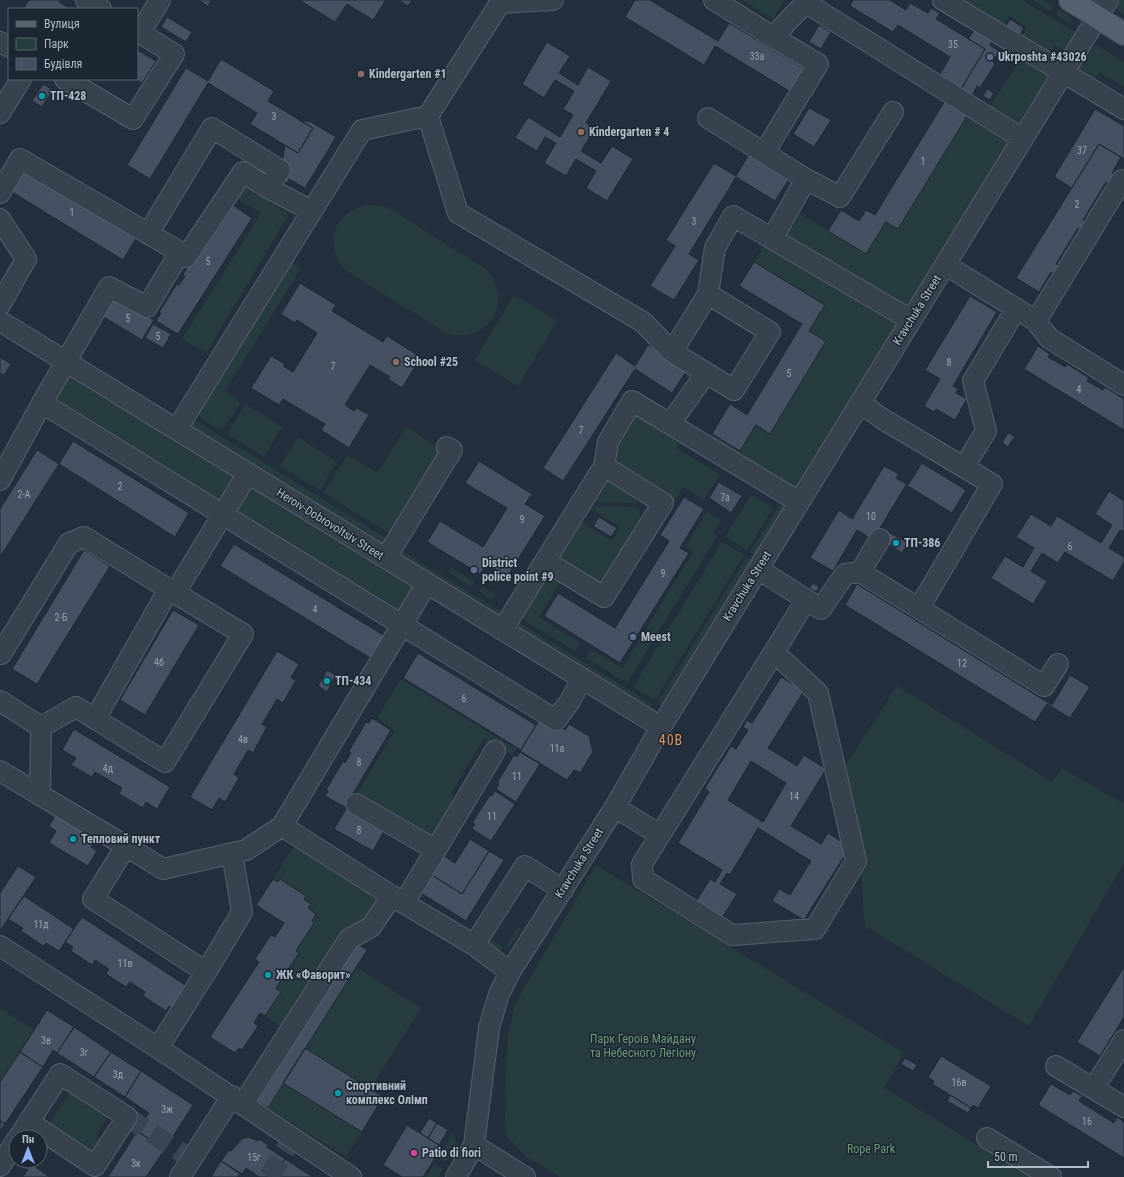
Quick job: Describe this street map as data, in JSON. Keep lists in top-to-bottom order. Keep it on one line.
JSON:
{"streets":{"street":["Kravchuka Street","Heroiv-Dobrovoltsiv Street"]},"crossings":[["Kravchuka Street","Heroiv-Dobrovoltsiv Street"]],"districts":["40B"],"parks":["Парк Героїв Майдану та Небесного Легіону","Rope Park"],"places":["Ukrposhta #43026","Kindergarten #1","ТП-428","Kindergarten # 4","School #25","ТП-386","District police point #9","Meest","ТП-434","Тепловий пункт","ЖК «Фаворит»","Спортивний комплекс Олімп","Patio di fiori"],"house_numbers":["35","33а","3","37","1","2","1","3","5","5","5","8","7","5","4","7","2","2-А","7а","10","9","6","9","4","2-Б","4б","12","6","4в","11а","8","4д","11","14","11","8","11д","11в","3в","3г","3д","16в","3ж","16","15г","3к"],"legend":["Вулиця","Парк","Будівля"],"scale_bar":"50 m","north":"top"}
